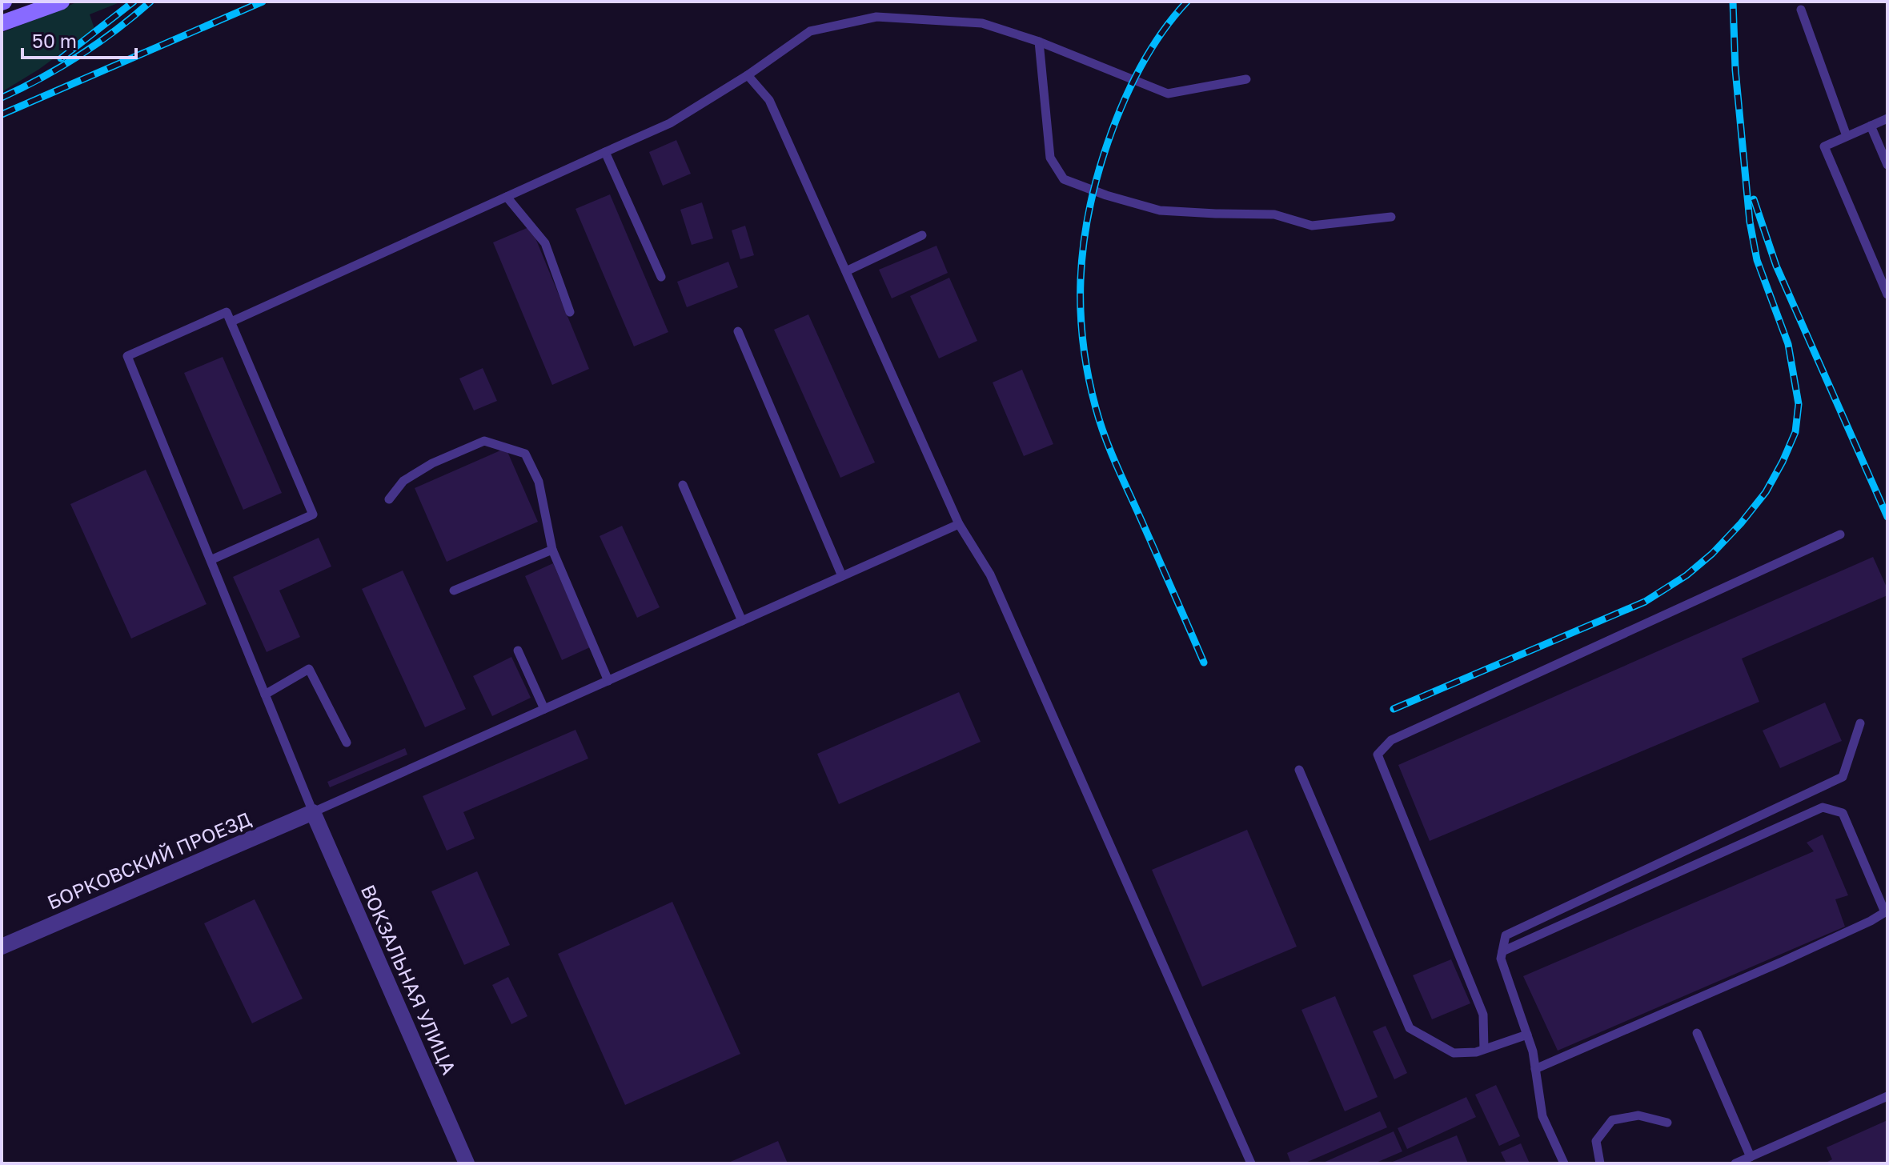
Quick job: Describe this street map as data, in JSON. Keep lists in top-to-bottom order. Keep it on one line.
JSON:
{"streets":{"street":["БОРКОВСКИЙ ПРОЕЗД","ВОКЗАЛЬНАЯ УЛИЦА"]},"crossings":[["БОРКОВСКИЙ ПРОЕЗД","ВОКЗАЛЬНАЯ УЛИЦА"]],"scale_bar":"50 m"}
